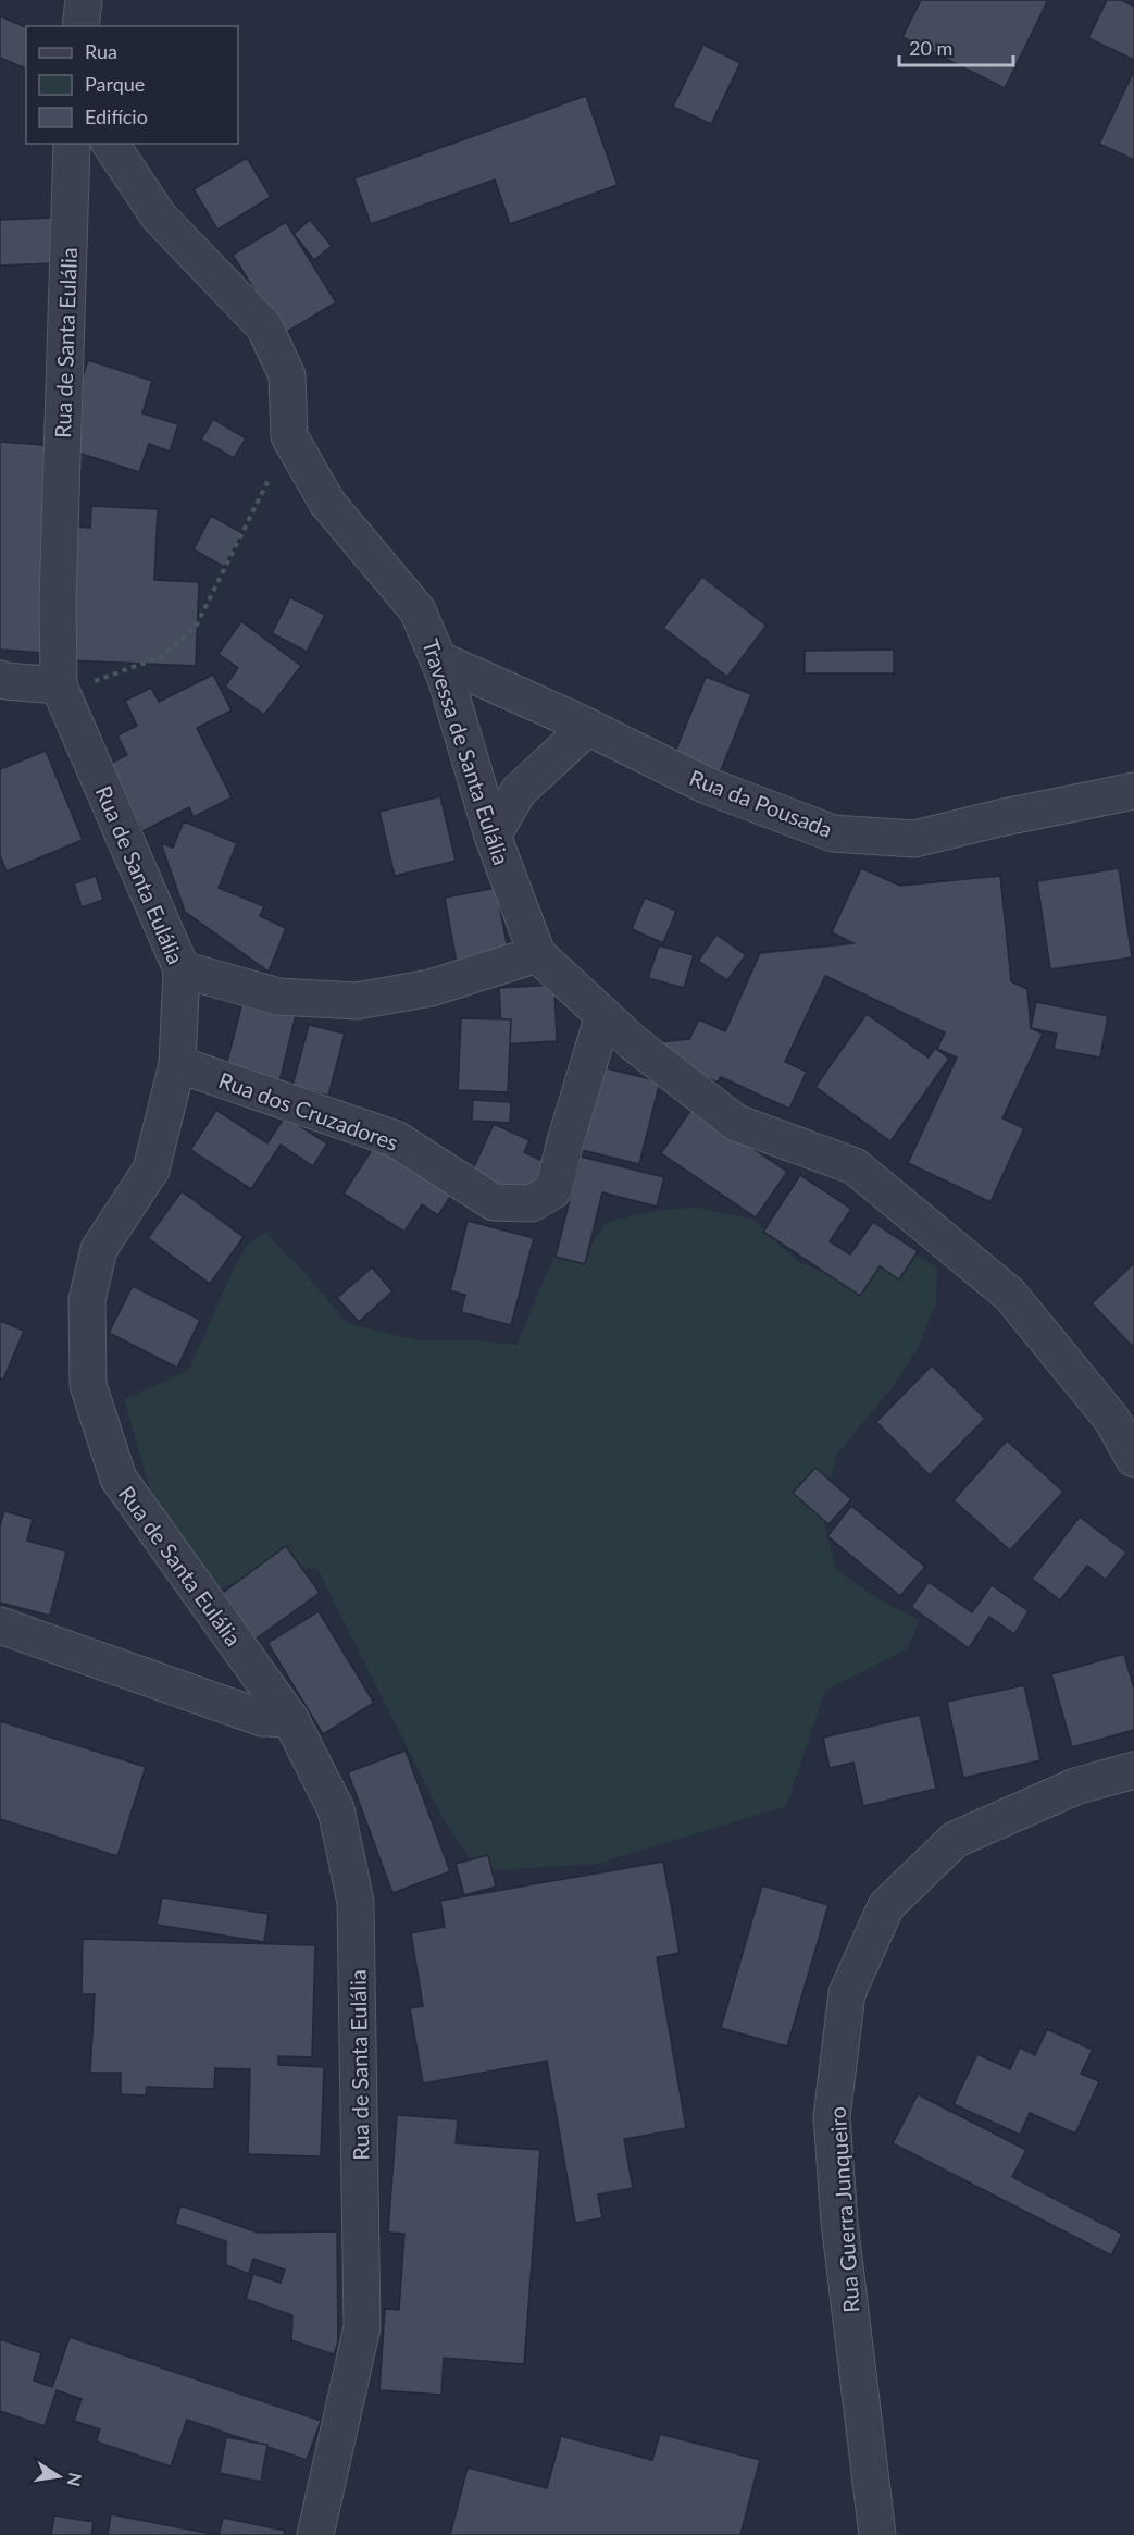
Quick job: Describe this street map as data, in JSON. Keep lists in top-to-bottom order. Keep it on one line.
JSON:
{"streets":{"street":["Rua de Santa Eulália","Travessa de Santa Eulália","Rua da Pousada","Rua dos Cruzadores","Rua Guerra Junqueiro"]},"crossings":[["Rua de Santa Eulália","Rua dos Cruzadores"],["Travessa de Santa Eulália","Rua da Pousada"]],"legend":["Rua","Parque","Edifício"],"scale_bar":"20 m","north":"right"}
